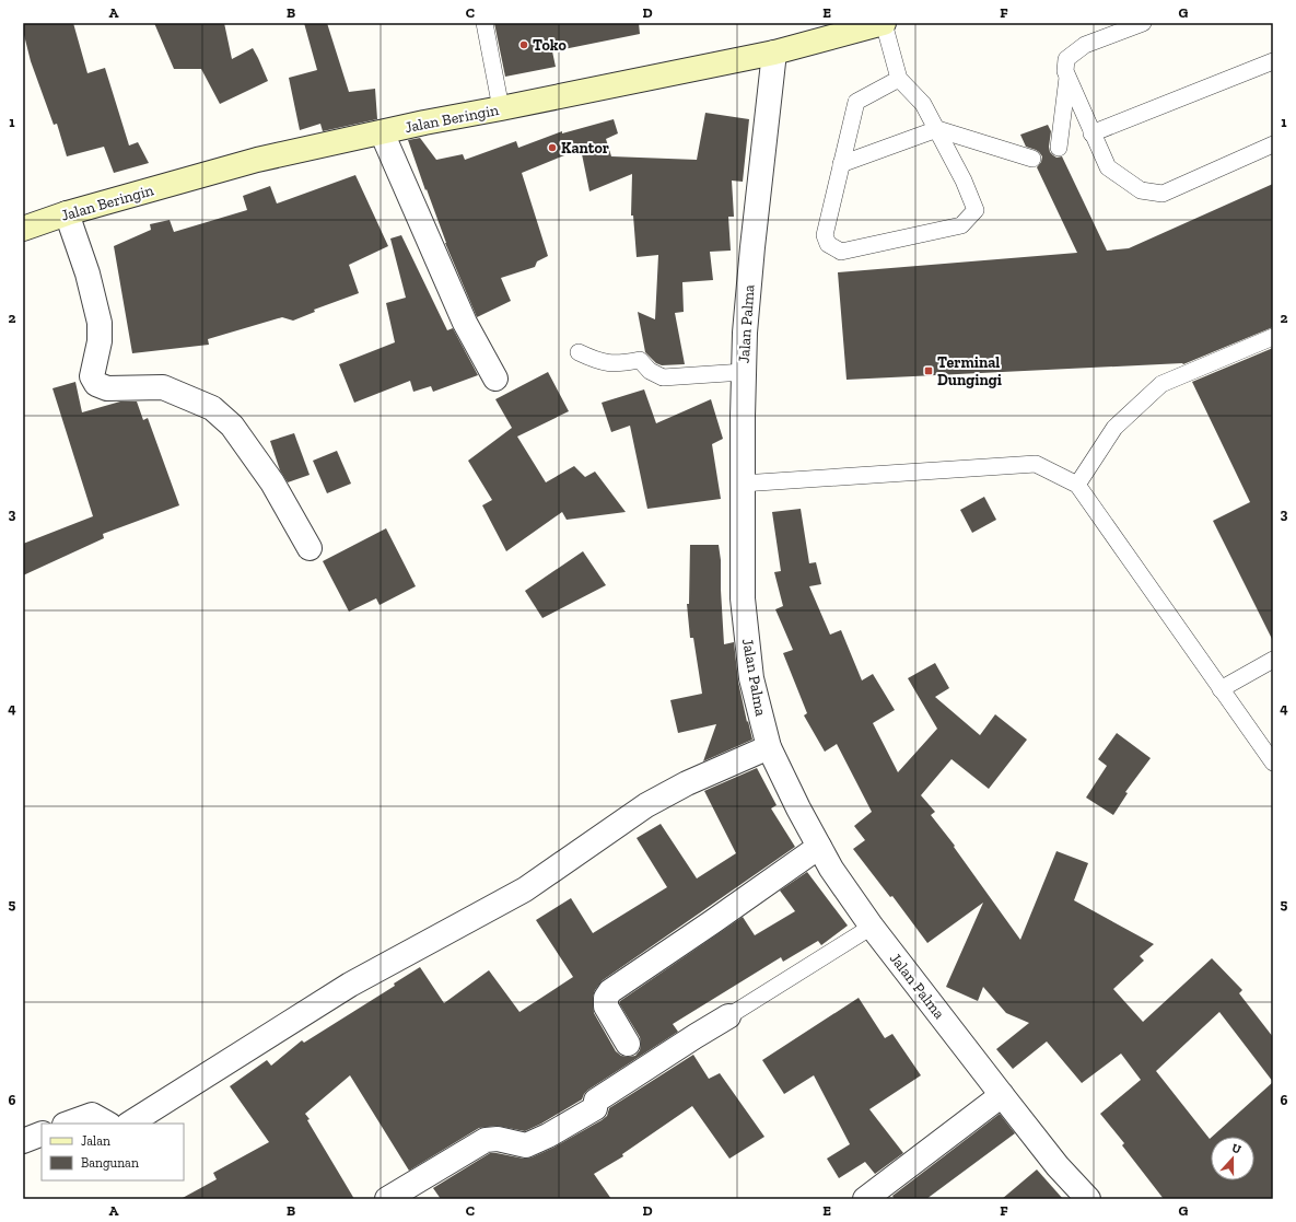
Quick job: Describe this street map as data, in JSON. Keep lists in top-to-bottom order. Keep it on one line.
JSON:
{"streets":{"street":["Jalan Beringin","Jalan Palma"]},"crossings":[["Jalan Beringin","Jalan Palma"]],"places":{"other":["Toko","Kantor"],"transit":["Terminal Dungingi"]},"legend":["Jalan","Bangunan"],"north":"top","grid":{"columns":["A","B","C","D","E","F","G"],"rows":["1","2","3","4","5","6"]}}
